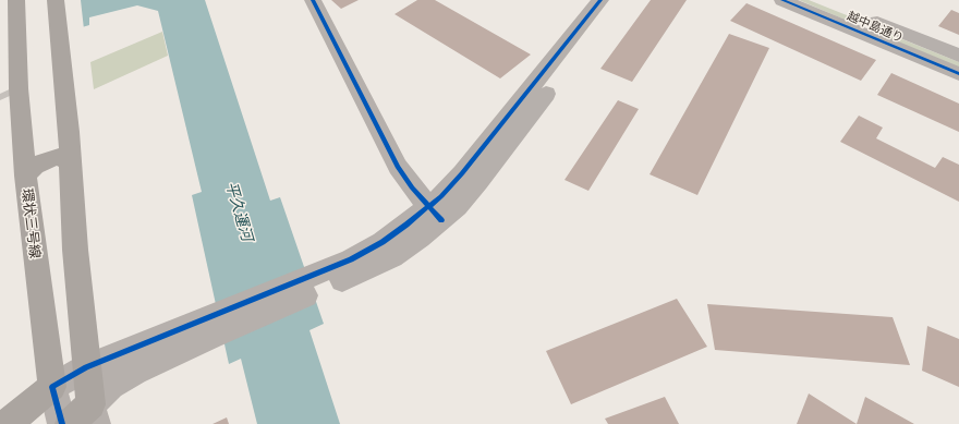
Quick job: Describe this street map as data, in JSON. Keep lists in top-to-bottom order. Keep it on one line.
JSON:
{"streets":{"main road":["環状三号線"],"street":["越中島通り"]},"water":["平久運河"]}
